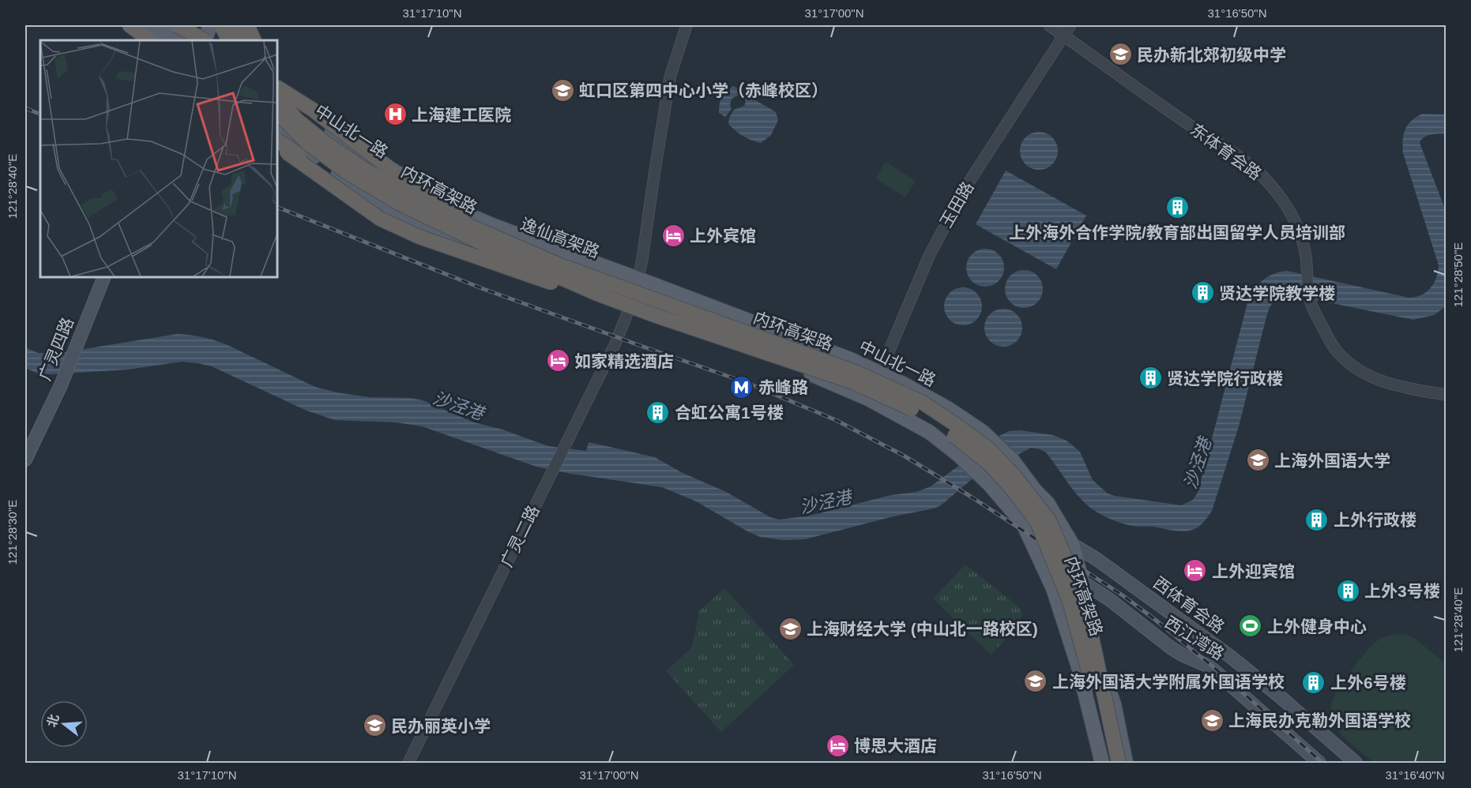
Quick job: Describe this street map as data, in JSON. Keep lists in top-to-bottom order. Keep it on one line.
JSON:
{"streets":{"highway":["内环高架路","逸仙高架路"],"main road":["中山北一路","广灵四路","西体育会路","西江湾路"],"street":["东体育会路","玉田路","广灵二路"]},"crossings":[["中山北一路","内环高架路"],["中山北一路","玉田路"],["中山北一路","西体育会路"],["中山北一路","西江湾路"],["东体育会路","玉田路"],["内环高架路","逸仙高架路"]],"water":["沙泾港"],"places":{"school or university":["民办新北郊初级中学","虹口区第四中心小学（赤峰校区）","上海外国语大学","上海财经大学 (中山北一路校区)","上海外国语大学附属外国语学校","上海民办克勒外国语学校","民办丽英小学"],"hospital":["上海建工医院"],"building":["上外海外合作学院/教育部出国留学人员培训部","贤达学院教学楼","贤达学院行政楼","合虹公寓1号楼","上外行政楼","上外3号楼","上外6号楼"],"hotel":["上外宾馆","如家精选酒店","上外迎宾馆","博思大酒店"],"metro station":["赤峰路"],"sports":["上外健身中心"]},"north":"left","coordinates":["31°17'10\"N","31°17'00\"N","31°16'50\"N","121°28'40\"E","121°28'50\"E","121°28'30\"E","31°16'40\"N"]}
